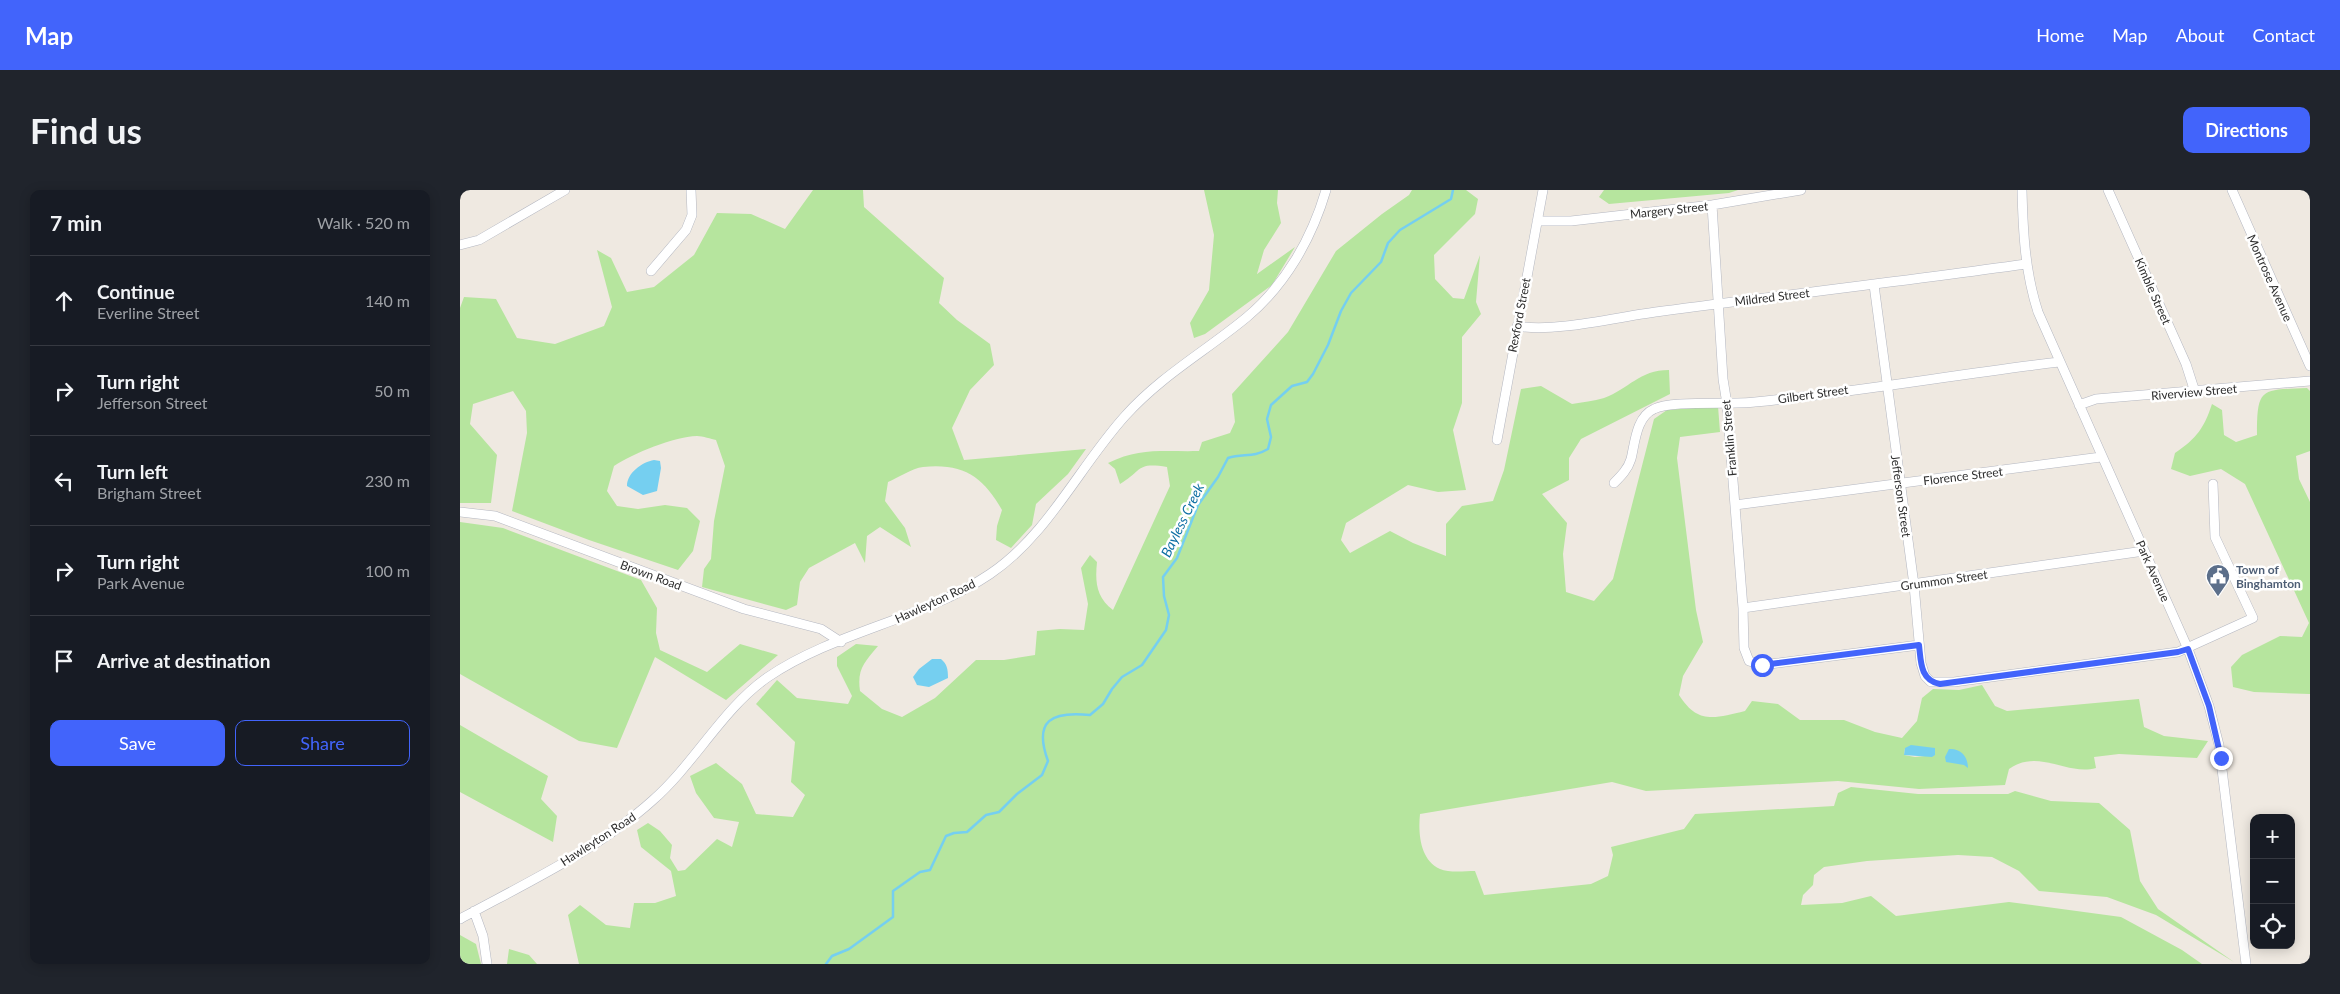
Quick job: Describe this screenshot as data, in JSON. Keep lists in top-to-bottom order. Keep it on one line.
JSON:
{"streets":{"street":["Margery Street","Montrose Avenue","Kimble Street","Mildred Street","Rexford Street","Riverview Street","Gilbert Street","Franklin Street","Florence Street","Jefferson Street","Park Avenue","Brown Road","Grummon Street","Hawleyton Road"]},"crossings":[["Margery Street","Rexford Street"],["Margery Street","Franklin Street"],["Kimble Street","Riverview Street"],["Mildred Street","Rexford Street"],["Mildred Street","Franklin Street"],["Mildred Street","Jefferson Street"],["Mildred Street","Park Avenue"],["Riverview Street","Park Avenue"],["Gilbert Street","Franklin Street"],["Gilbert Street","Jefferson Street"],["Gilbert Street","Park Avenue"],["Franklin Street","Florence Street"],["Franklin Street","Jefferson Street"],["Franklin Street","Grummon Street"],["Florence Street","Jefferson Street"],["Florence Street","Park Avenue"],["Jefferson Street","Park Avenue"],["Jefferson Street","Grummon Street"],["Park Avenue","Grummon Street"],["Brown Road","Hawleyton Road"]],"water":["Bayless Creek"],"places":{"public building":["Town of Binghamton"]},"page":{"header":"Map","nav":["Home","Map","About","Contact"],"buttons":["Directions",["Save","Share"]],"title":"Find us","heading":["7 min","Walk · 520 m"],"list":[["Continue","Everline Street","140 m"],["Turn right","Jefferson Street","50 m"],["Turn left","Brigham Street","230 m"],["Turn right","Park Avenue","100 m"],"Arrive at destination"],"map_buttons":["+","−"]}}
